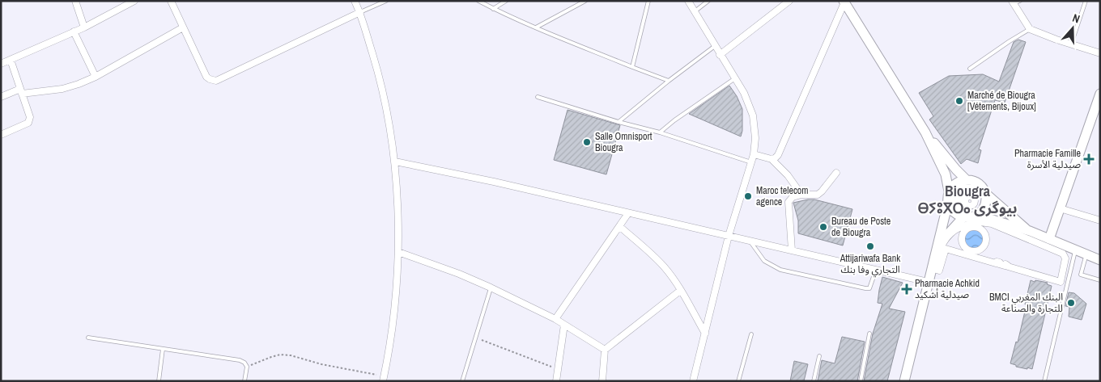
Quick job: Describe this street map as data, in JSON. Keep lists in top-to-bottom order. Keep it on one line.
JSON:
{"districts":["Biougra ⴱⵢⵓⴳⵔⴰ بيوگرى"],"places":{"other":["Marché de Biougra [Vétements, Bijoux]","Salle Omnisport Biougra","Maroc telecom agence","Bureau de Poste de Biougra","Attijariwafa Bank التجاري وفا بنك","BMCI البنك المغربي للتجارة والصناعة"],"health":["Pharmacie Famille صيدلية الأسرة","Pharmacie Achkid صيدلية أشكيد"]},"north":"top"}
